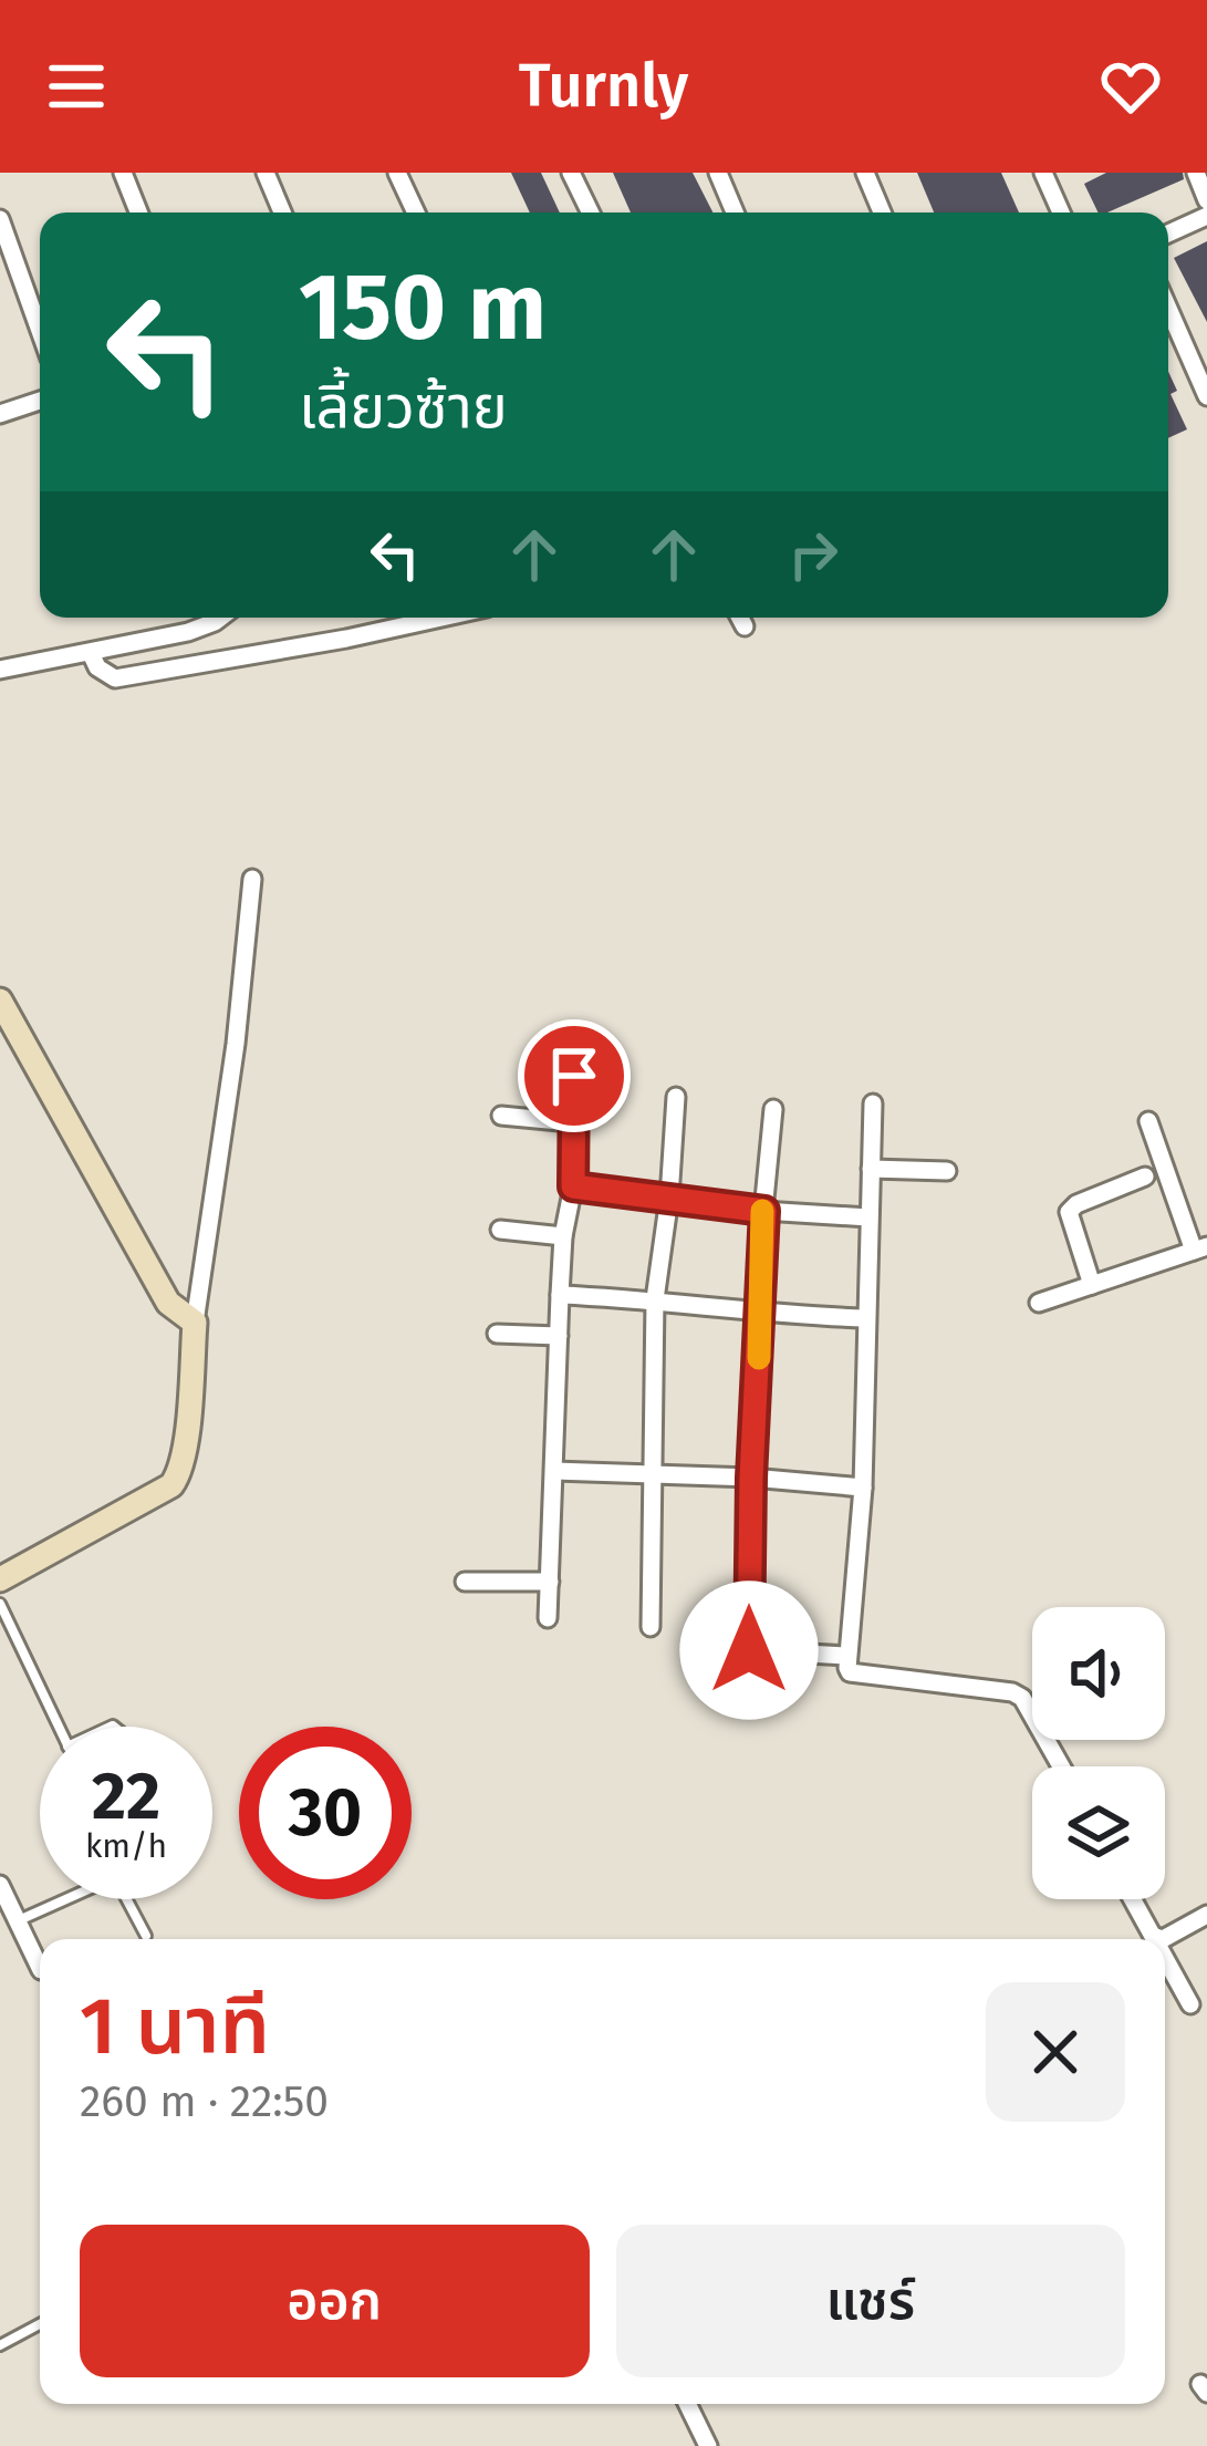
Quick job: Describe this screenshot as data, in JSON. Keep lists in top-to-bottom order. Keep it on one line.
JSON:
{"page":{"header":"Turnly","turn":["150 m","เลี้ยวซ้าย"],"speed":"22 km/h","limit":"30","heading":["1 นาที","260 m · 22:50"],"buttons":["ออก","แชร์"]}}
